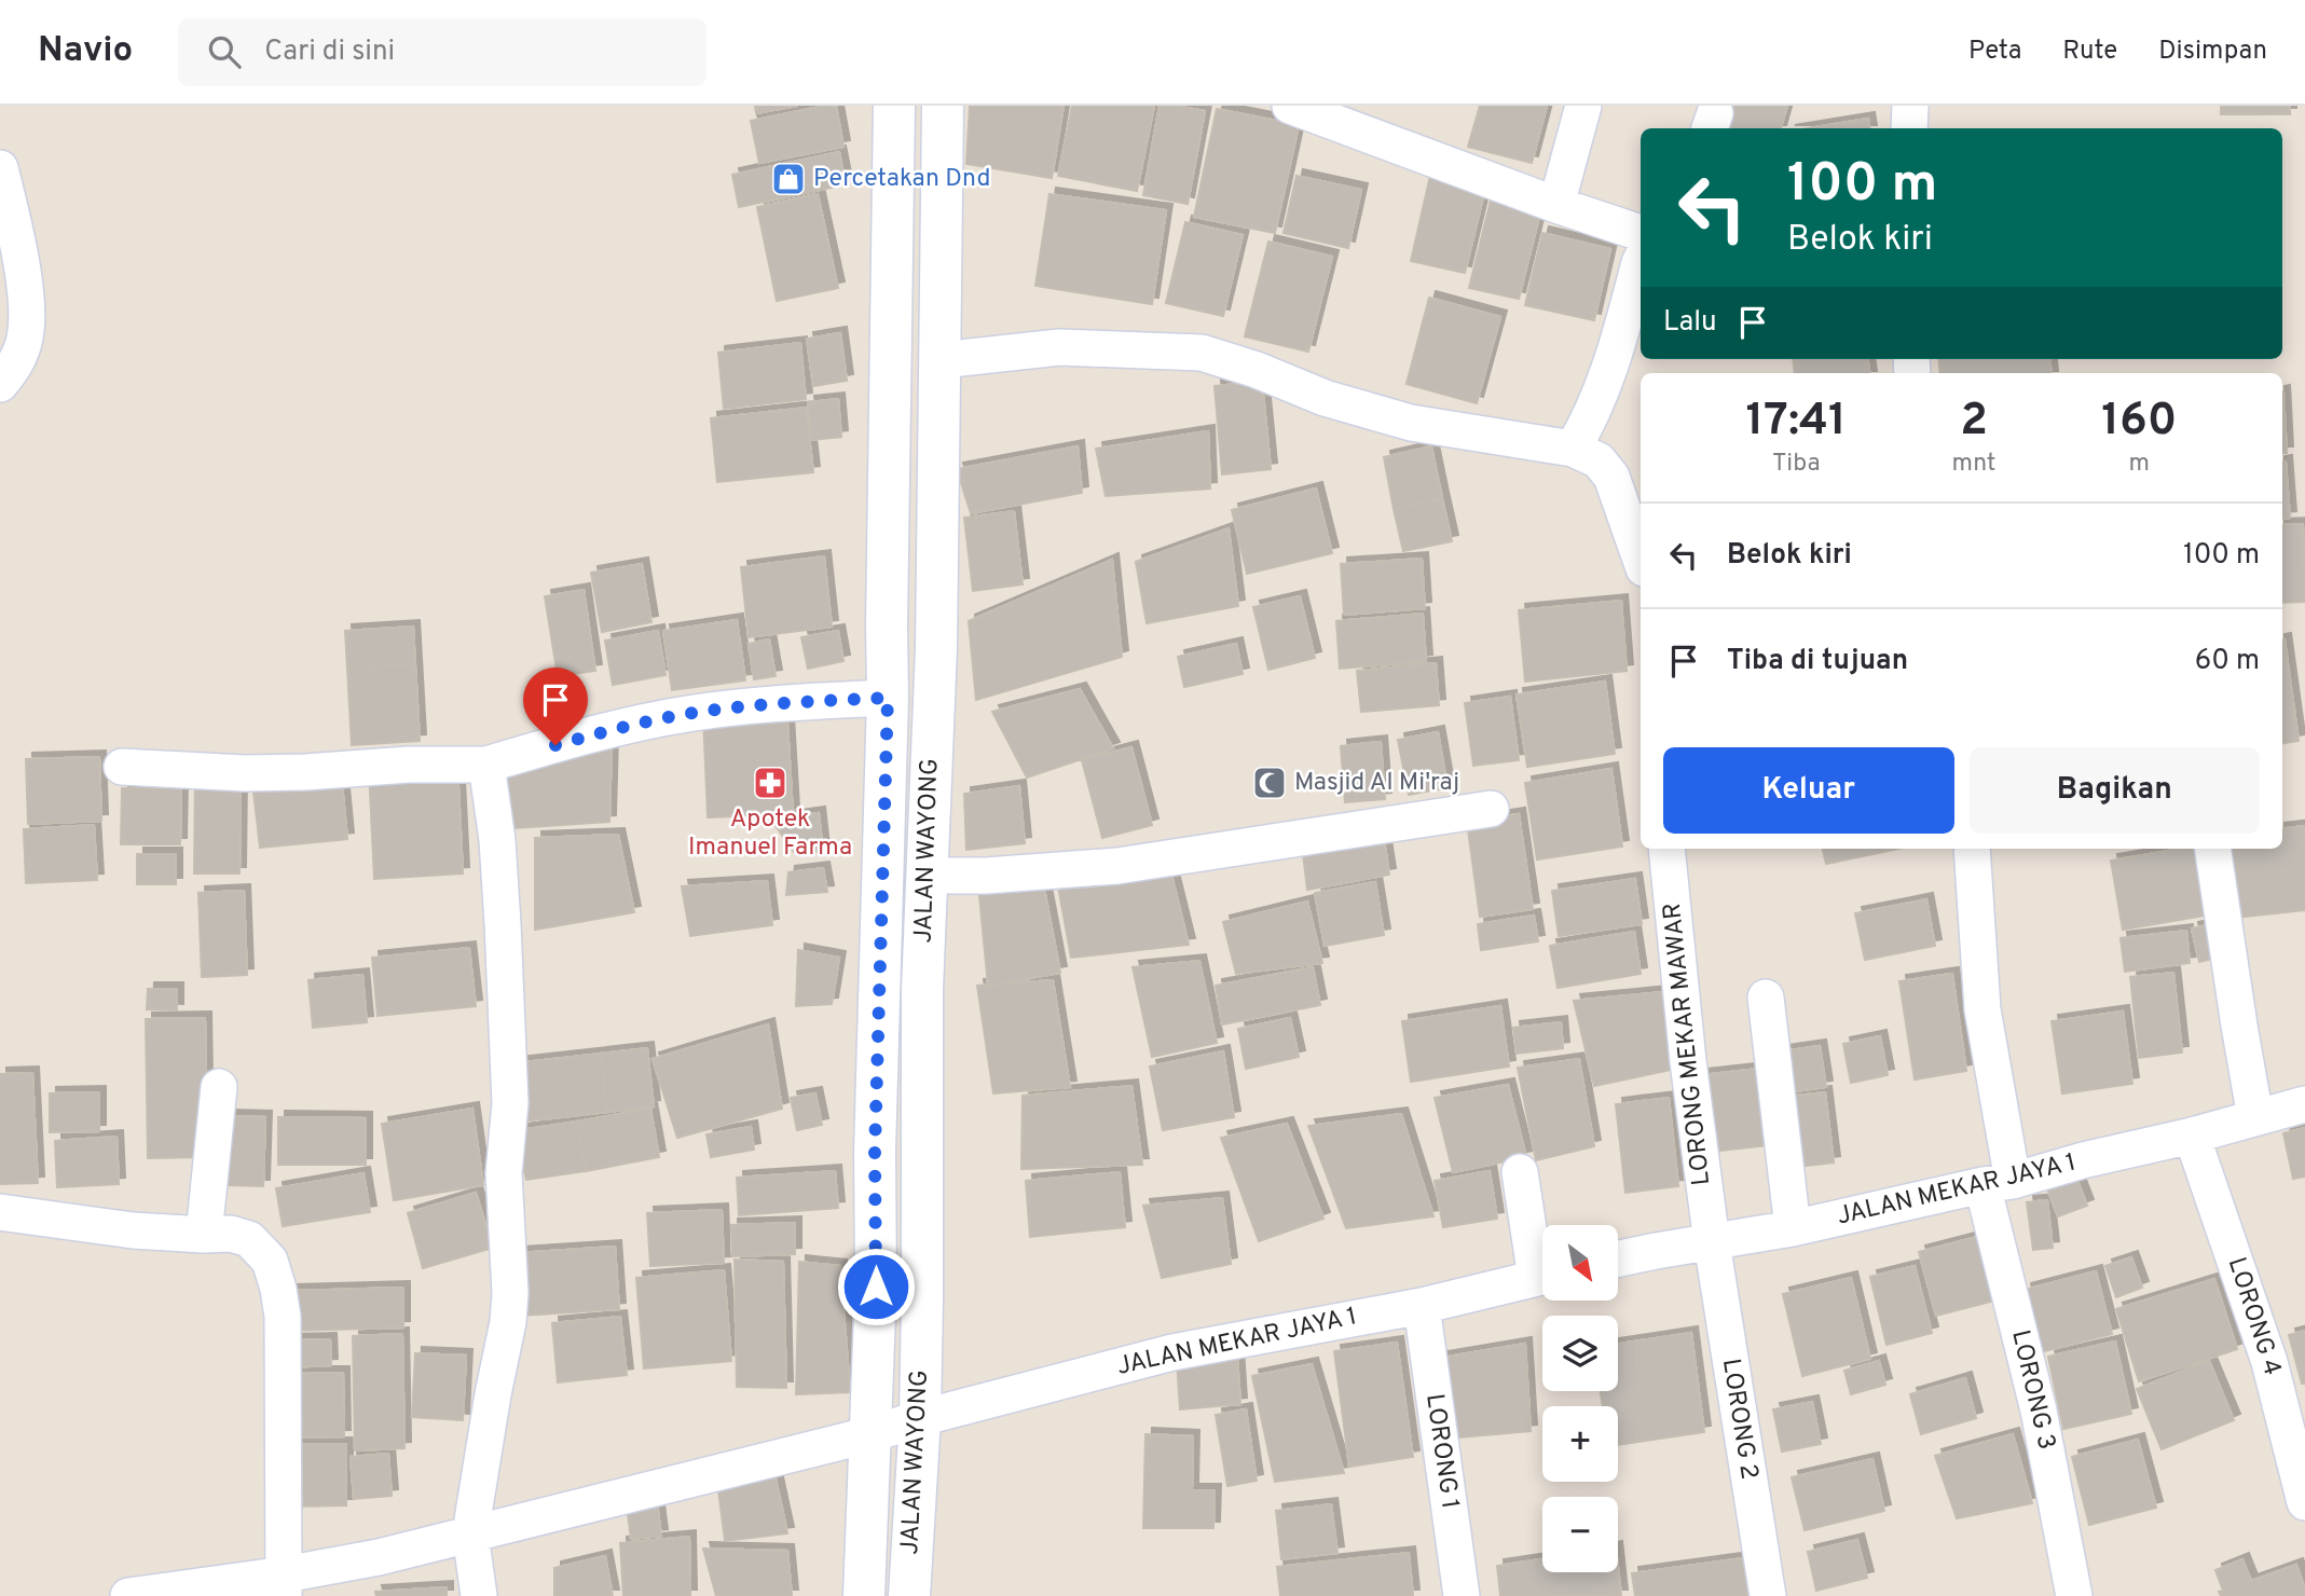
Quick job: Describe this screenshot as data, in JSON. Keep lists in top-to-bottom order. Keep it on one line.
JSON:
{"streets":{"street":["JALAN WAYONG","LORONG MEKAR MAWAR","JALAN MEKAR JAYA 1","LORONG 4","LORONG 3","LORONG 2","LORONG 1"]},"crossings":[["JALAN WAYONG","JALAN MEKAR JAYA 1"],["LORONG MEKAR MAWAR","JALAN MEKAR JAYA 1"],["LORONG MEKAR MAWAR","LORONG 2"],["JALAN MEKAR JAYA 1","LORONG 4"],["JALAN MEKAR JAYA 1","LORONG 3"],["JALAN MEKAR JAYA 1","LORONG 2"],["JALAN MEKAR JAYA 1","LORONG 1"]],"places":{"shop":["Percetakan Dnd"],"pharmacy":["Apotek Imanuel Farma"],"mosque":["Masjid Al Mi'raj"]},"north":"bottom right","page":{"header":"Navio","search":"Cari di sini","nav":["Peta","Rute","Disimpan"],"turn":["100 m","Belok kiri"],"then":"Lalu","eta":["17:41","Tiba","2","mnt","160","m"],"list":[{"name":"Belok kiri","value":"100 m"},{"name":"Tiba di tujuan","value":"60 m"}],"buttons":["Keluar","Bagikan"],"map_buttons":["+","−"]}}
